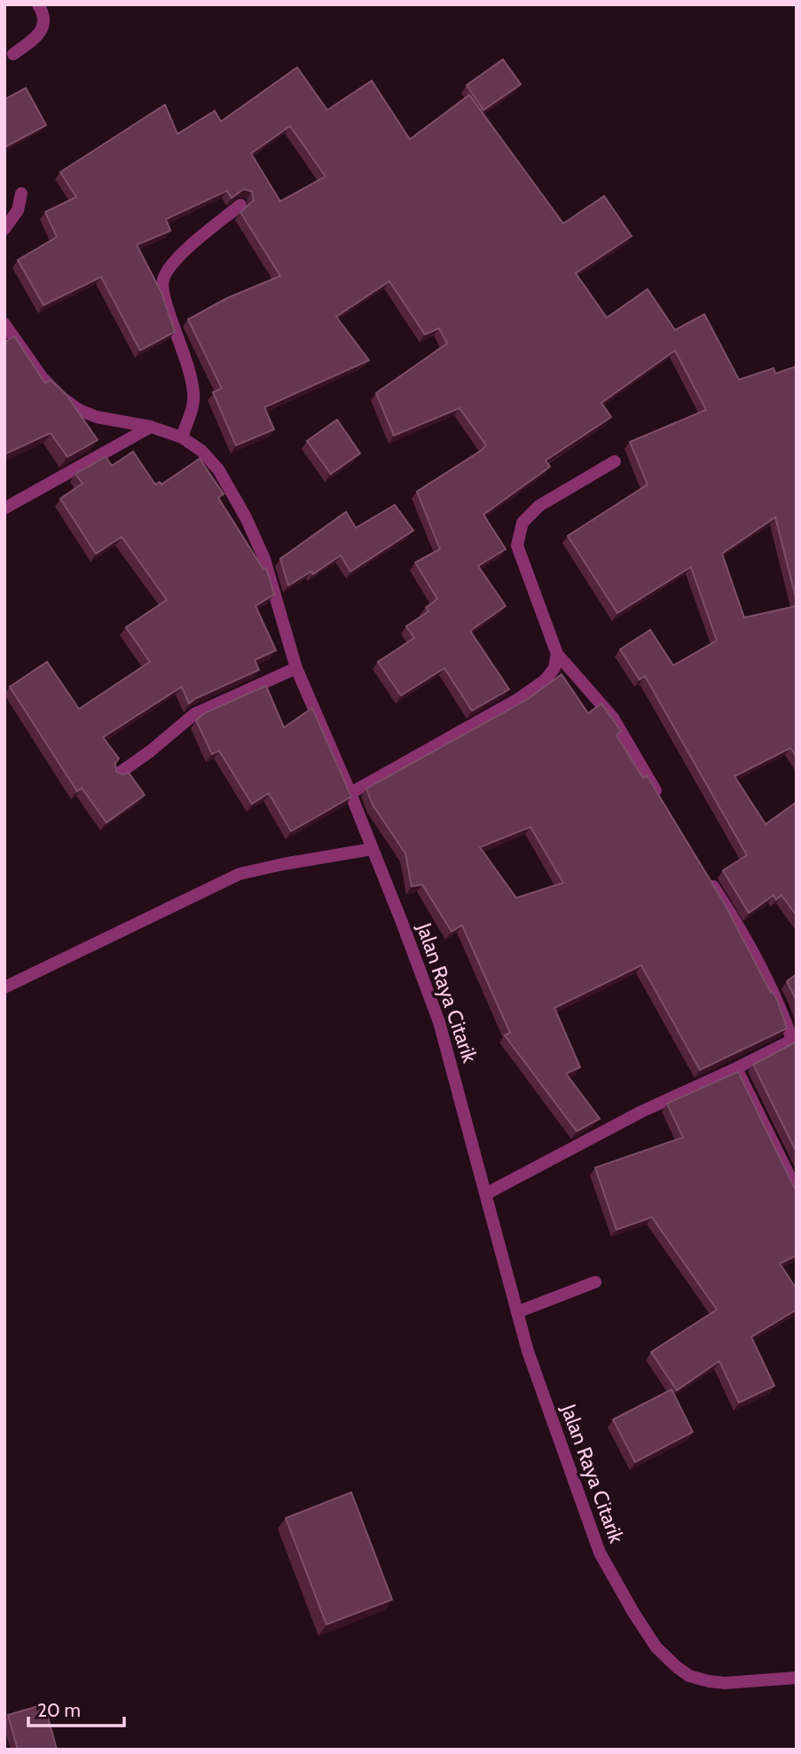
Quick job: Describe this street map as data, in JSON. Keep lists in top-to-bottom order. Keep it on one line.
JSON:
{"streets":{"street":["Jalan Raya Citarik"]},"scale_bar":"20 m"}
